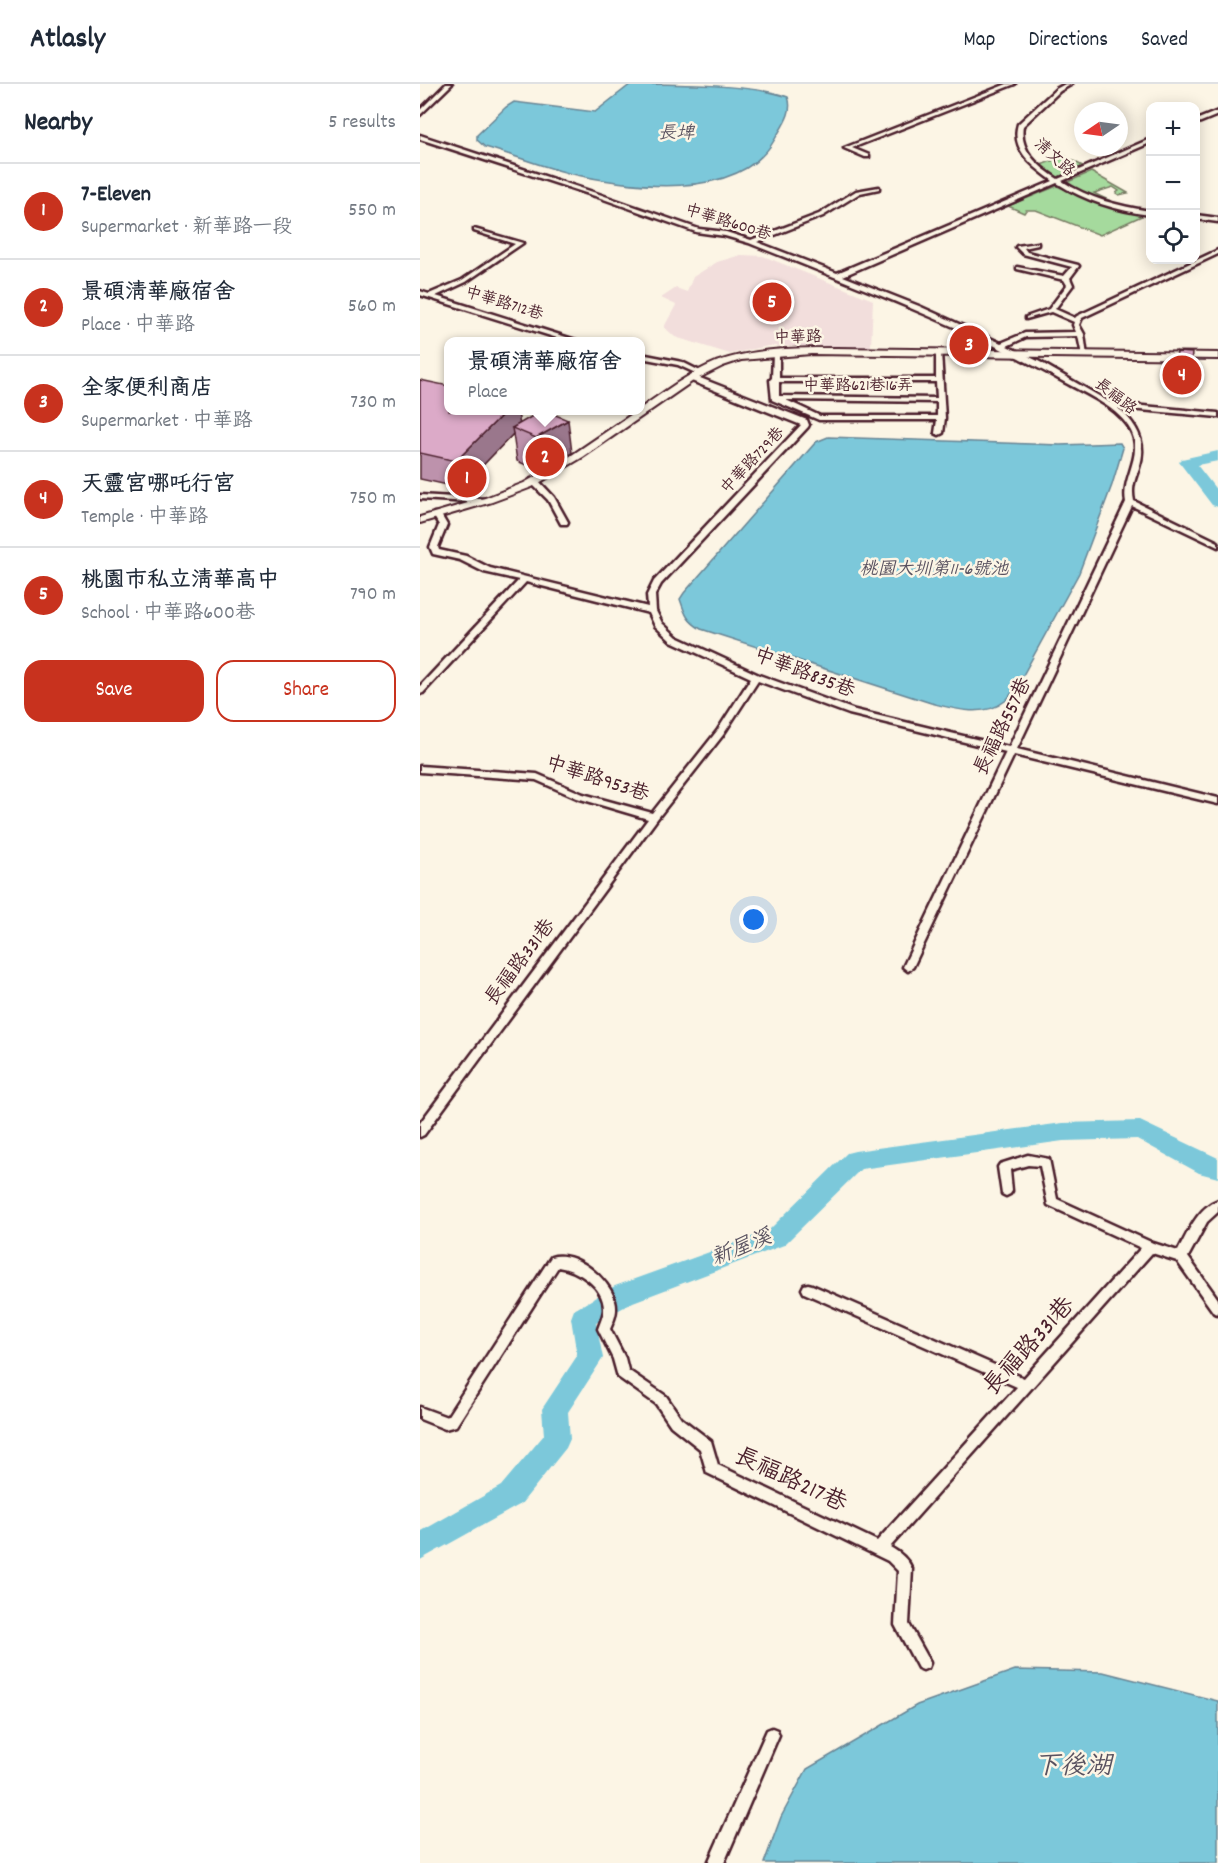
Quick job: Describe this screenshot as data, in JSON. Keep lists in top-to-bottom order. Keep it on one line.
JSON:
{"streets":{"main road":["中華路"],"street":["清文路","中華路600巷","中華路712巷","中華路621巷16弄","長福路","中華路729巷","中華路835巷","長福路557巷","中華路953巷","長福路331巷","長福路217巷"]},"crossings":[["中華路600巷","中華路"],["中華路600巷","長福路"],["中華路","長福路"],["中華路","中華路729巷"],["長福路","長福路557巷"],["中華路729巷","中華路835巷"],["中華路835巷","長福路557巷"],["中華路835巷","長福路331巷"],["中華路953巷","長福路331巷"],["長福路331巷","長福路217巷"]],"water":["長埤","桃園大圳第11-6號池","新屋溪","下後湖"],"north":"left","page":{"header":"Atlasly","nav":["Map","Directions","Saved"],"heading":["Nearby","5 results"],"map_buttons":["+","−"],"list":[{"mark":"1","name":"7-Eleven","note":"Supermarket · 新華路一段","value":"550 m"},{"mark":"2","name":"景碩清華廠宿舍","note":"Place · 中華路","value":"560 m"},{"mark":"3","name":"全家便利商店","note":"Supermarket · 中華路","value":"730 m"},{"mark":"4","name":"天靈宮哪吒行宮","note":"Temple · 中華路","value":"750 m"},{"mark":"5","name":"桃園市私立清華高中","note":"School · 中華路600巷","value":"790 m"}],"pins":["5","3","4","2","1"],"popup":["景碩清華廠宿舍","Place"],"buttons":["Save","Share"]}}
